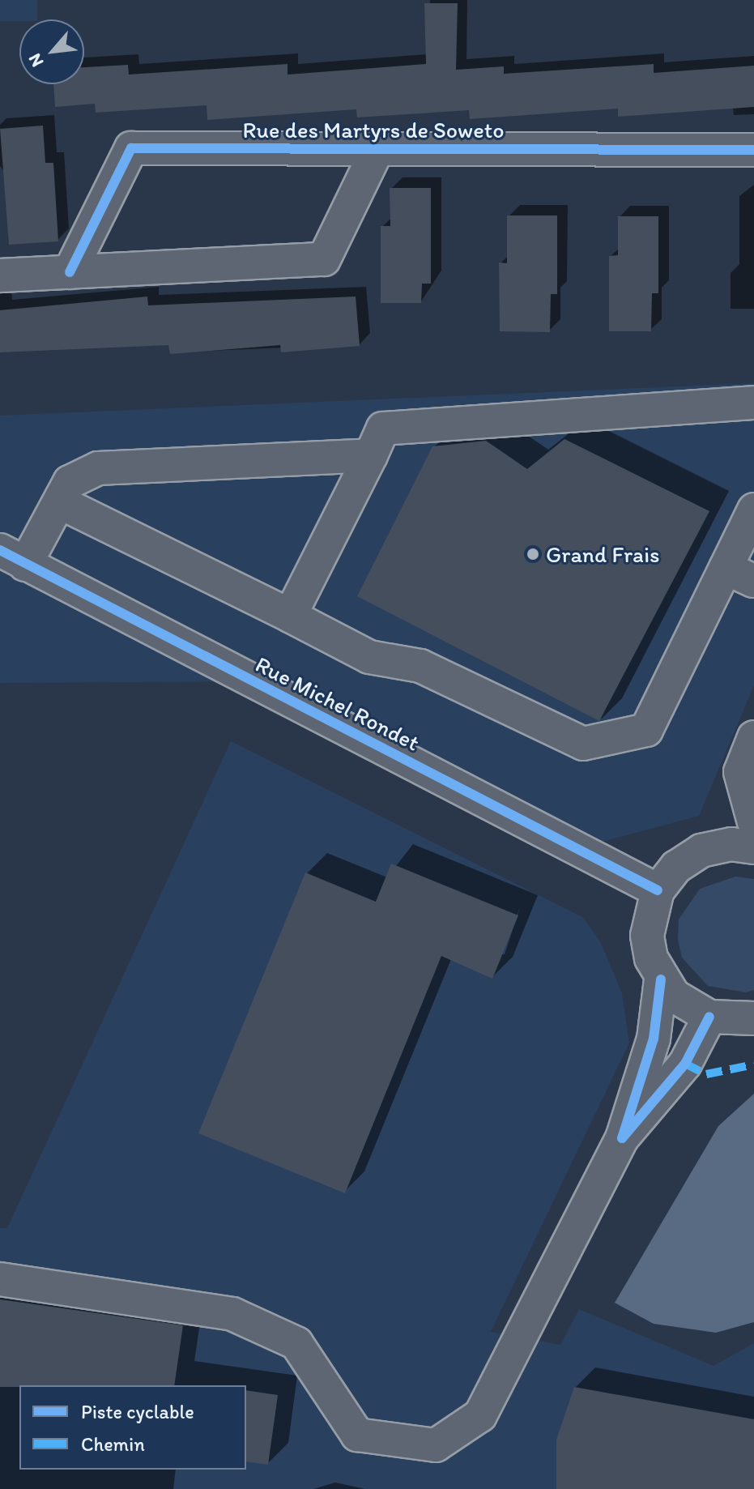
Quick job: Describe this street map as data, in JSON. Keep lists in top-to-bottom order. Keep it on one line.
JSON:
{"streets":{"street":["Rue des Martyrs de Soweto","Rue Michel Rondet"]},"places":["Grand Frais"],"legend":["Piste cyclable","Chemin"],"north":"bottom left"}
